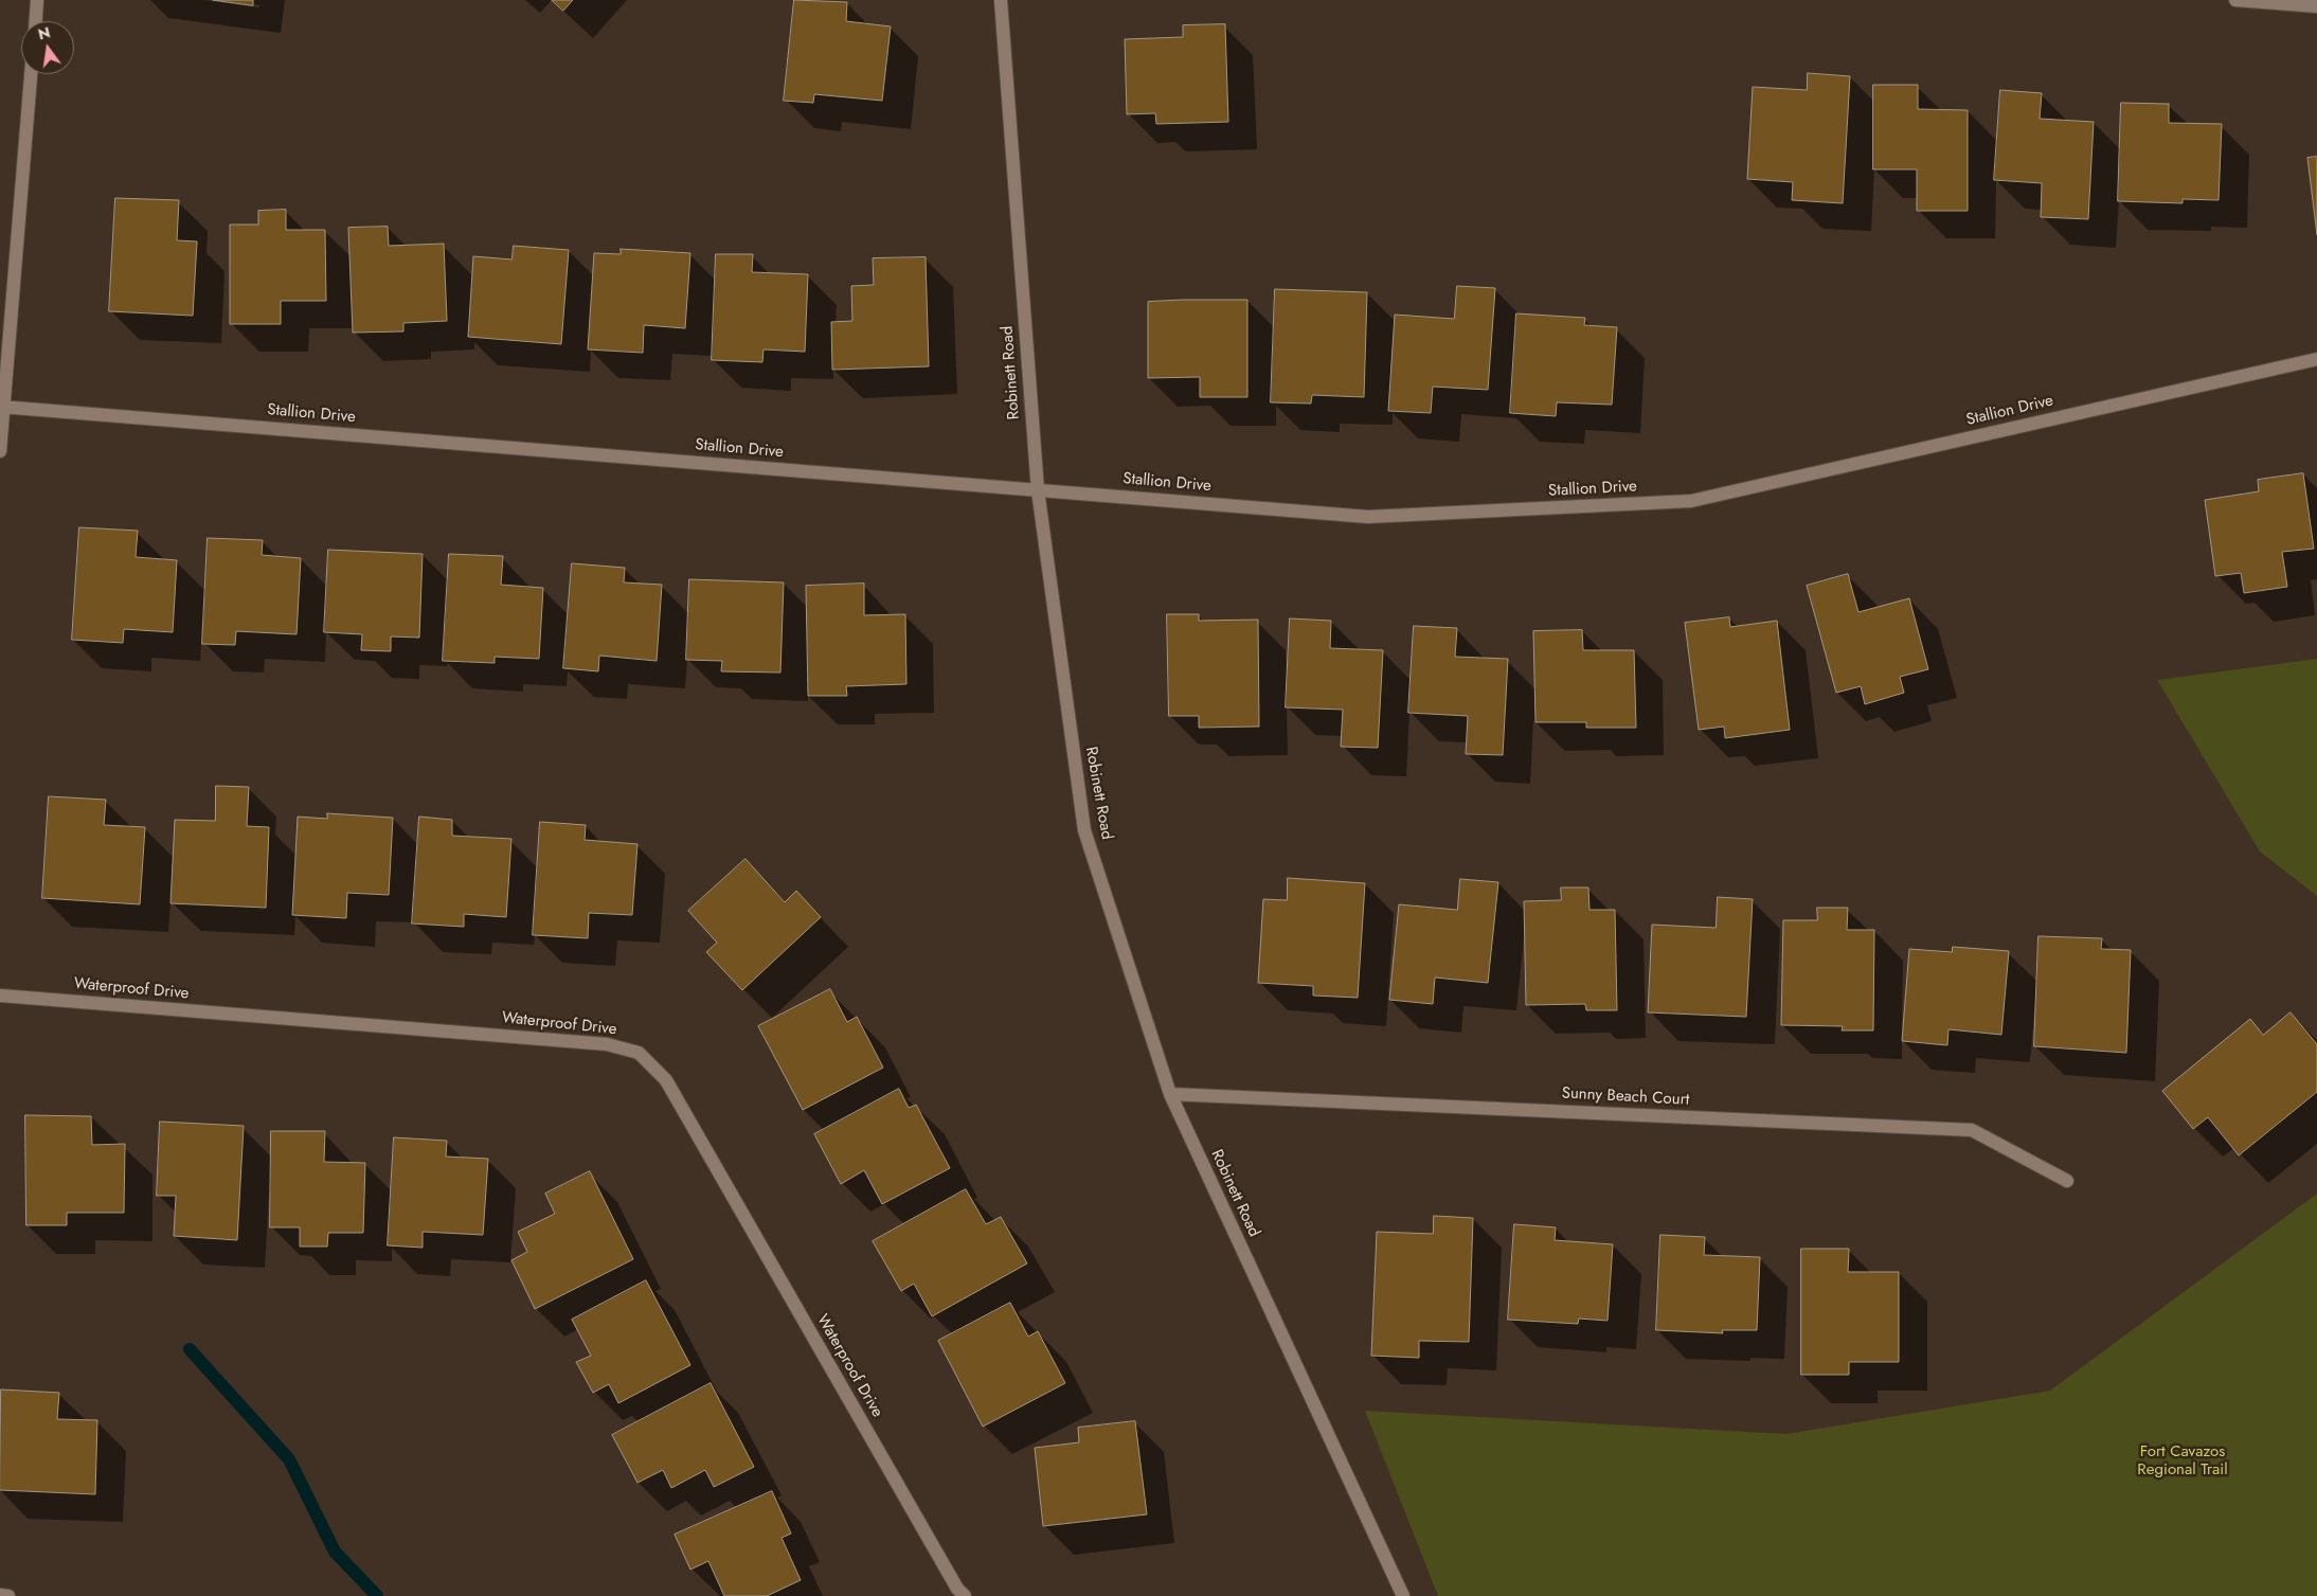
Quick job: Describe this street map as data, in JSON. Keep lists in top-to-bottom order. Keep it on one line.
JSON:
{"streets":{"street":["Robinett Road","Stallion Drive","Waterproof Drive","Sunny Beach Court"]},"crossings":[["Robinett Road","Stallion Drive"],["Robinett Road","Sunny Beach Court"]],"parks":["Fort Cavazos Regional Trail"],"north":"top"}
